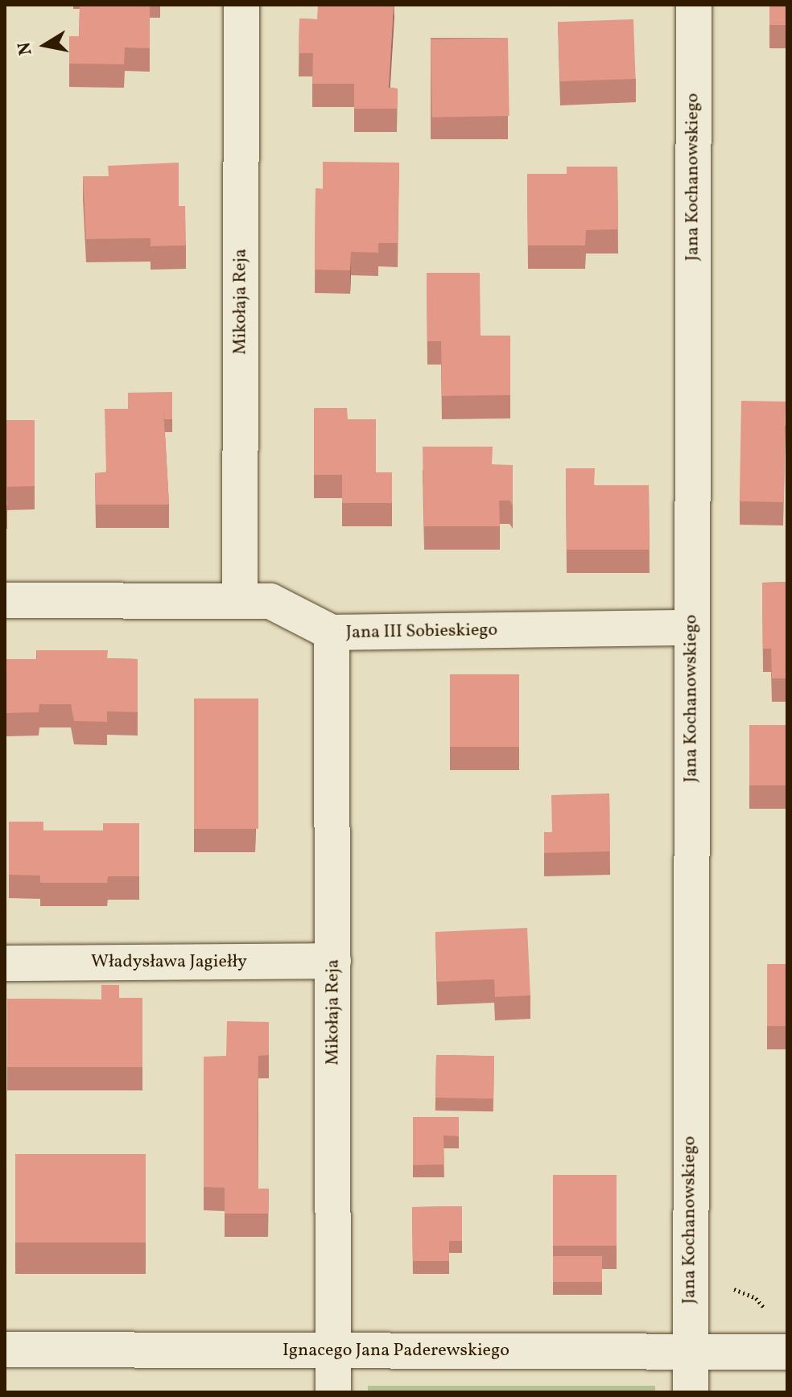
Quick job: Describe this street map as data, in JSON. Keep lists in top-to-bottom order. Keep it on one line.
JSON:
{"streets":{"street":["Jana Kochanowskiego","Mikołaja Reja","Jana III Sobieskiego","Władysława Jagiełły","Ignacego Jana Paderewskiego"]},"crossings":[["Jana Kochanowskiego","Jana III Sobieskiego"],["Jana Kochanowskiego","Ignacego Jana Paderewskiego"],["Mikołaja Reja","Jana III Sobieskiego"],["Mikołaja Reja","Władysława Jagiełły"],["Mikołaja Reja","Ignacego Jana Paderewskiego"]],"north":"left"}
